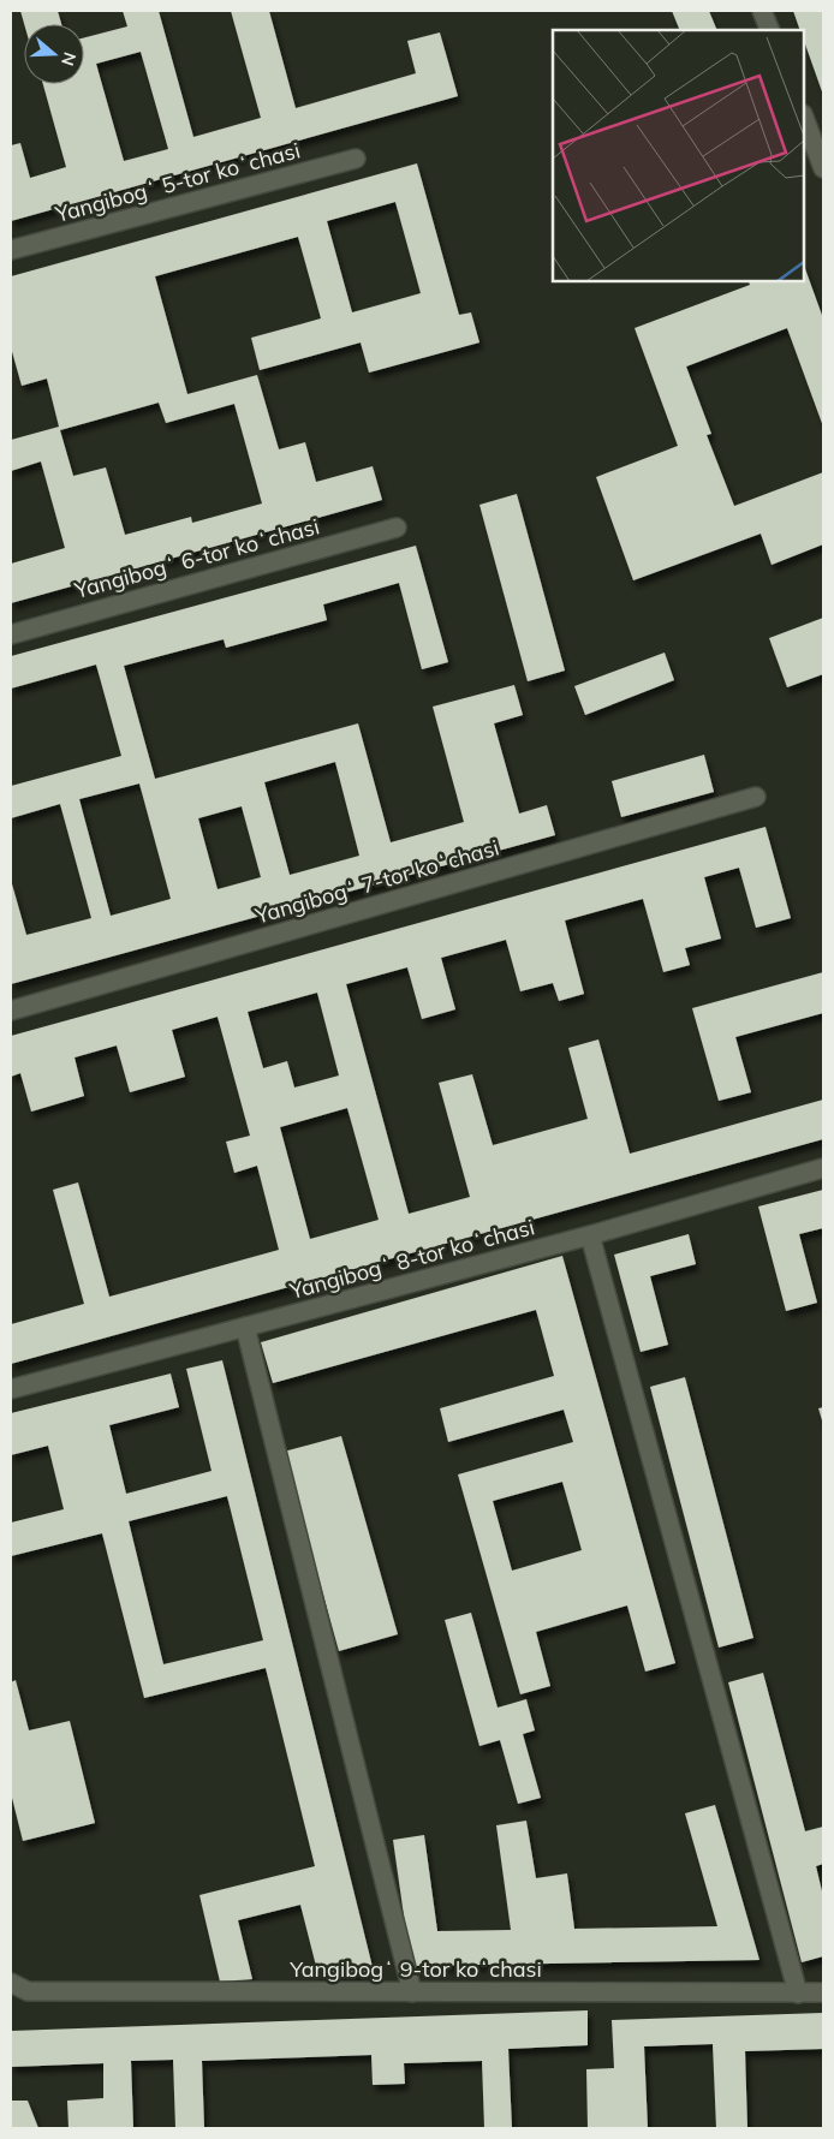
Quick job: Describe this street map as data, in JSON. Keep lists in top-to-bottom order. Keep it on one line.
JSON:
{"streets":{"street":["Yangibogʻ 5-tor koʻchasi","Yangibogʻ 6-tor koʻchasi","Yangibogʻ 7-tor koʻchasi","Yangibogʻ 8-tor koʻchasi","Yangibogʻ 9-tor koʻchasi"]},"north":"right"}
